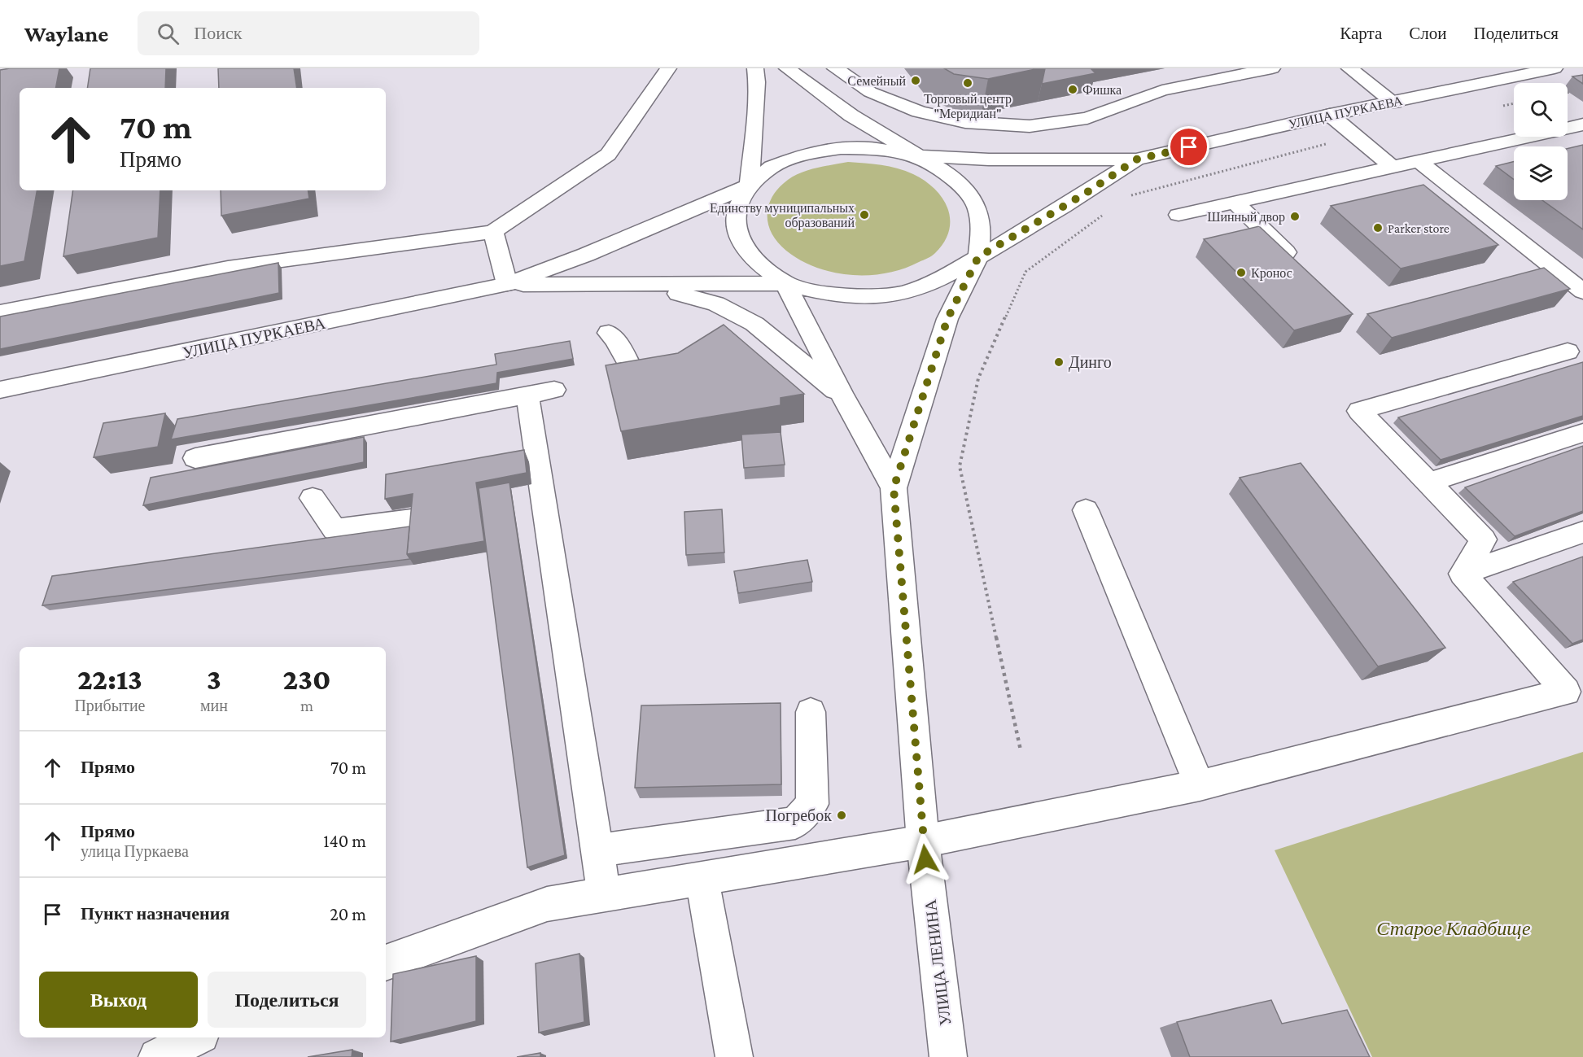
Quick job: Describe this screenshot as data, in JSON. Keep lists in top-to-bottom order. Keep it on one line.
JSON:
{"streets":{"main road":["УЛИЦА ПУРКАЕВА","УЛИЦА ЛЕНИНА"]},"parks":["Старое Кладбище"],"places":["Семейный","Торговый центр \"Меридиан\"","Фишка","Единству муниципальных образований","Шинный двор","Parker store","Кронос","Динго","Погребок"],"page":{"header":"Waylane","search":"Поиск","nav":["Карта","Слои","Поделиться"],"turn":["70 m","Прямо"],"eta":["22:13","Прибытие","3","мин","230","m"],"list":[{"name":"Прямо","value":"70 m"},{"name":"Прямо","note":"улица Пуркаева","value":"140 m"},{"name":"Пункт назначения","value":"20 m"}],"buttons":["Выход","Поделиться"]}}
